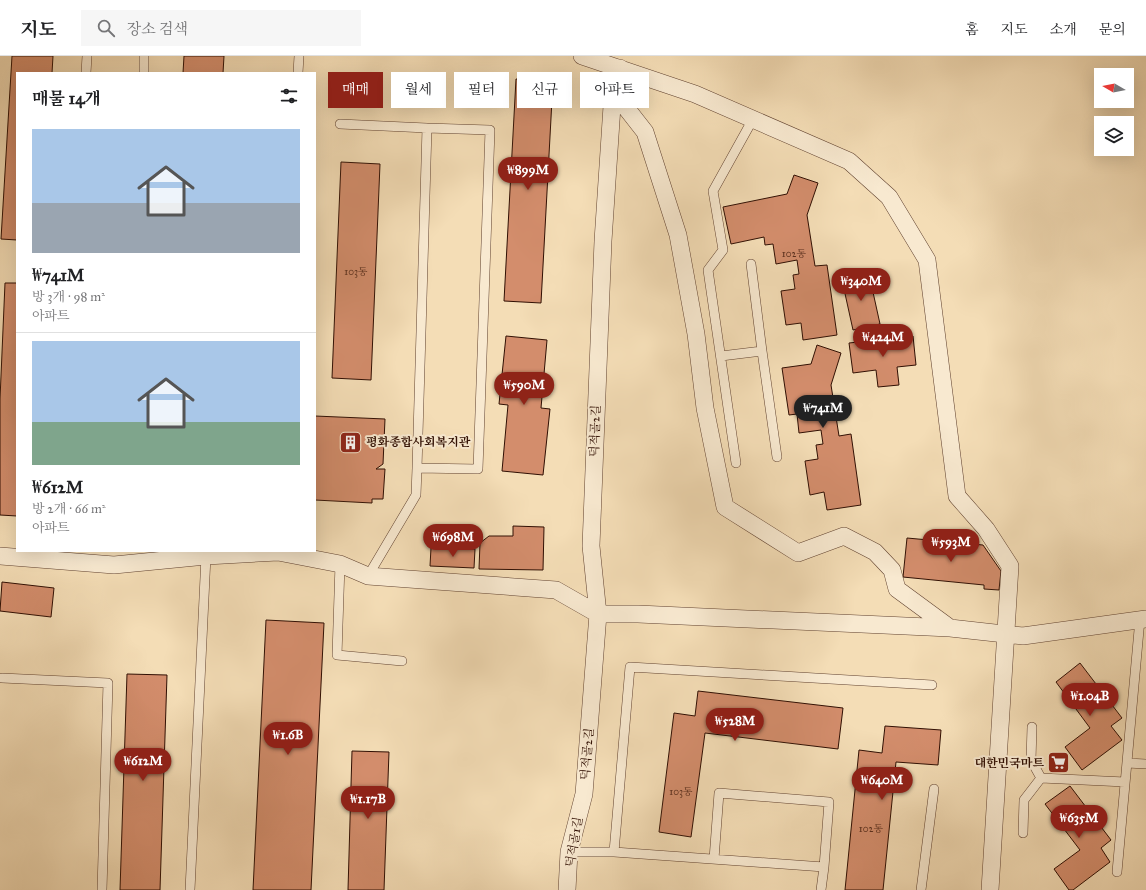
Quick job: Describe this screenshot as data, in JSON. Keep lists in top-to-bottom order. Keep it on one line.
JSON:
{"streets":{"street":["덕적골2길","덕적골1길"]},"crossings":[["덕적골2길","덕적골1길"]],"places":{"building":["평화종합사회복지관"],"supermarket":["대한민국마트"]},"house_numbers":["102동","103동","103동","102동"],"north":"left","page":{"header":"지도","search":"장소 검색","nav":["홈","지도","소개","문의"],"chip":["매매","월세","필터","신규","아파트"],"heading":"매물 14개","list":[{"name":"₩741M","note":"방 3개 · 98 m² · 아파트"},{"name":"₩612M","note":"방 2개 · 66 m² · 아파트"}],"price":["₩899M","₩340M","₩424M","₩590M","₩741M","₩698M","₩593M","₩1.04B","₩528M","₩1.6B","₩612M","₩640M","₩1.17B","₩635M"]}}
